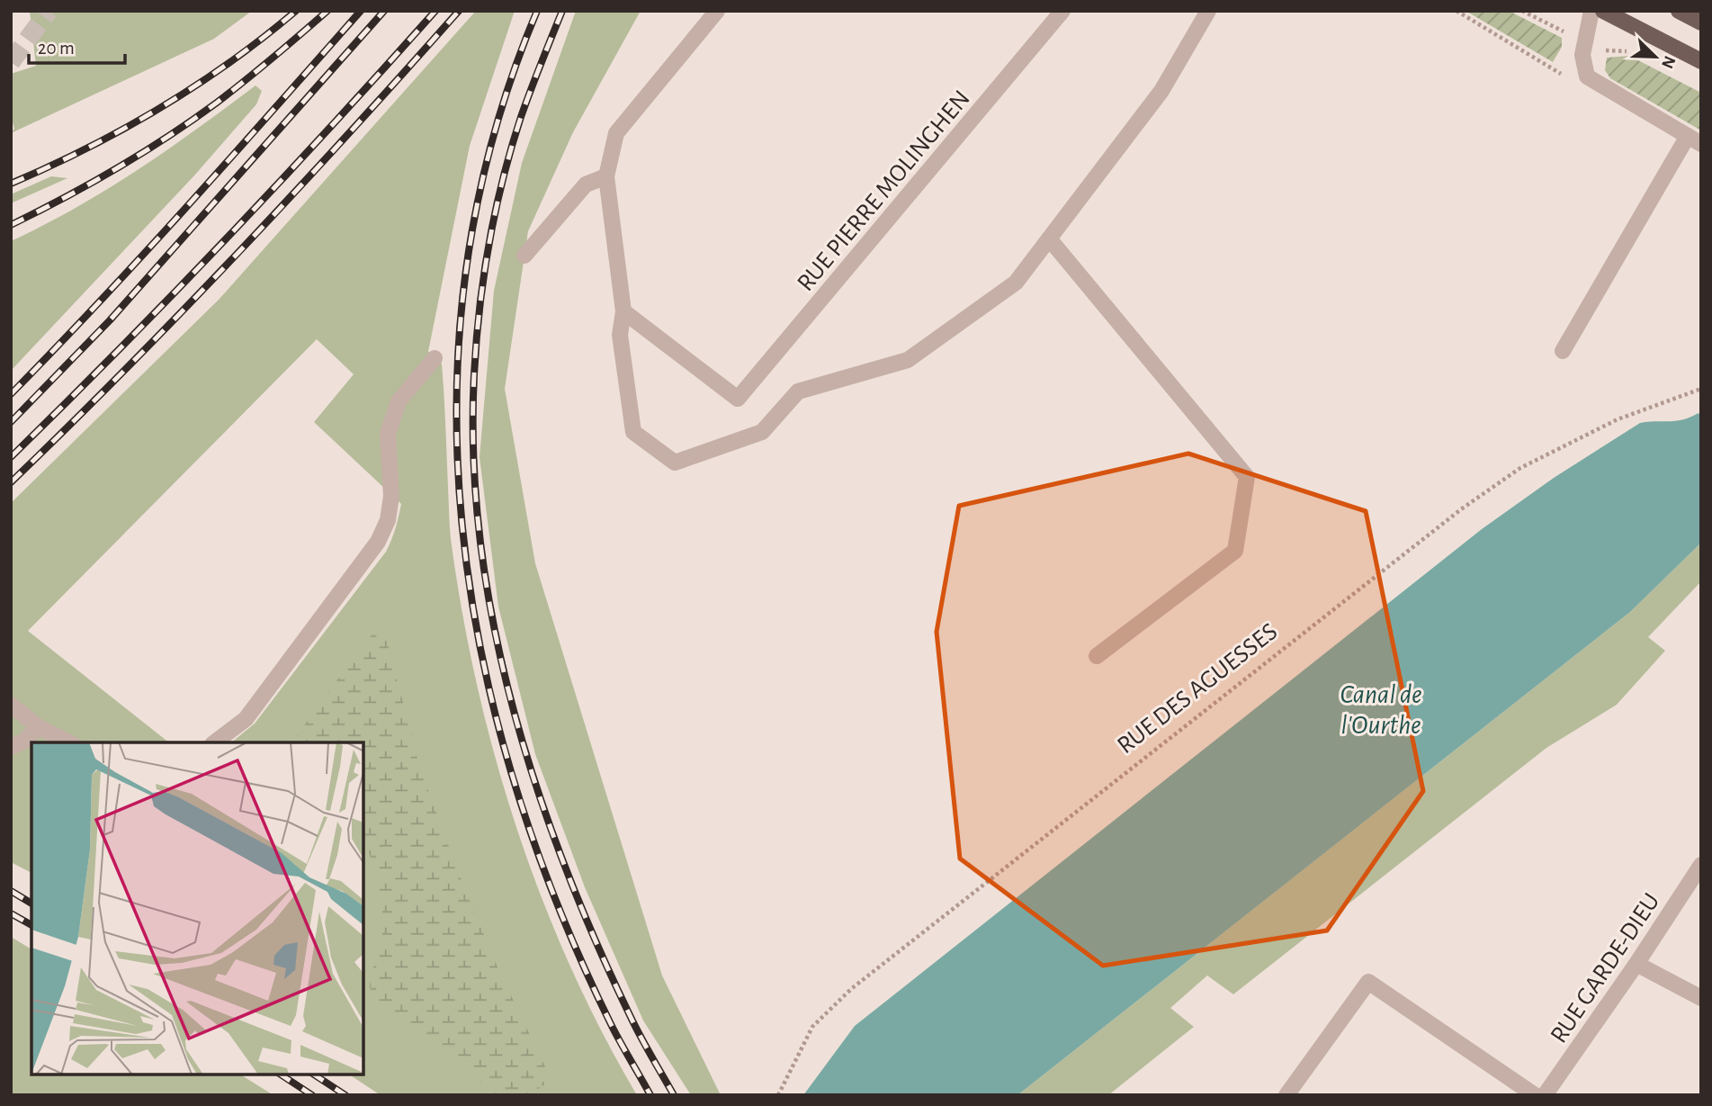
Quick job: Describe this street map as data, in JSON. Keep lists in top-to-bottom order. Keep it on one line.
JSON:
{"streets":{"street":["RUE PIERRE MOLINGHEN","RUE GARDE-DIEU"],"path":["RUE DES AGUESSES"]},"water":["Canal de l'Ourthe"],"scale_bar":"20 m","north":"bottom right"}
